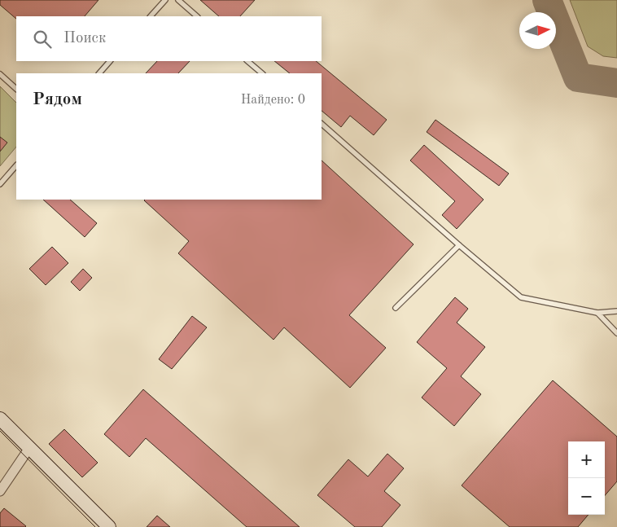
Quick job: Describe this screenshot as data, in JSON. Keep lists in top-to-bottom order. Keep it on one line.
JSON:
{"north":"right","page":{"search":"Поиск","heading":["Рядом","Найдено: 0"],"map_buttons":["+","−"]}}
